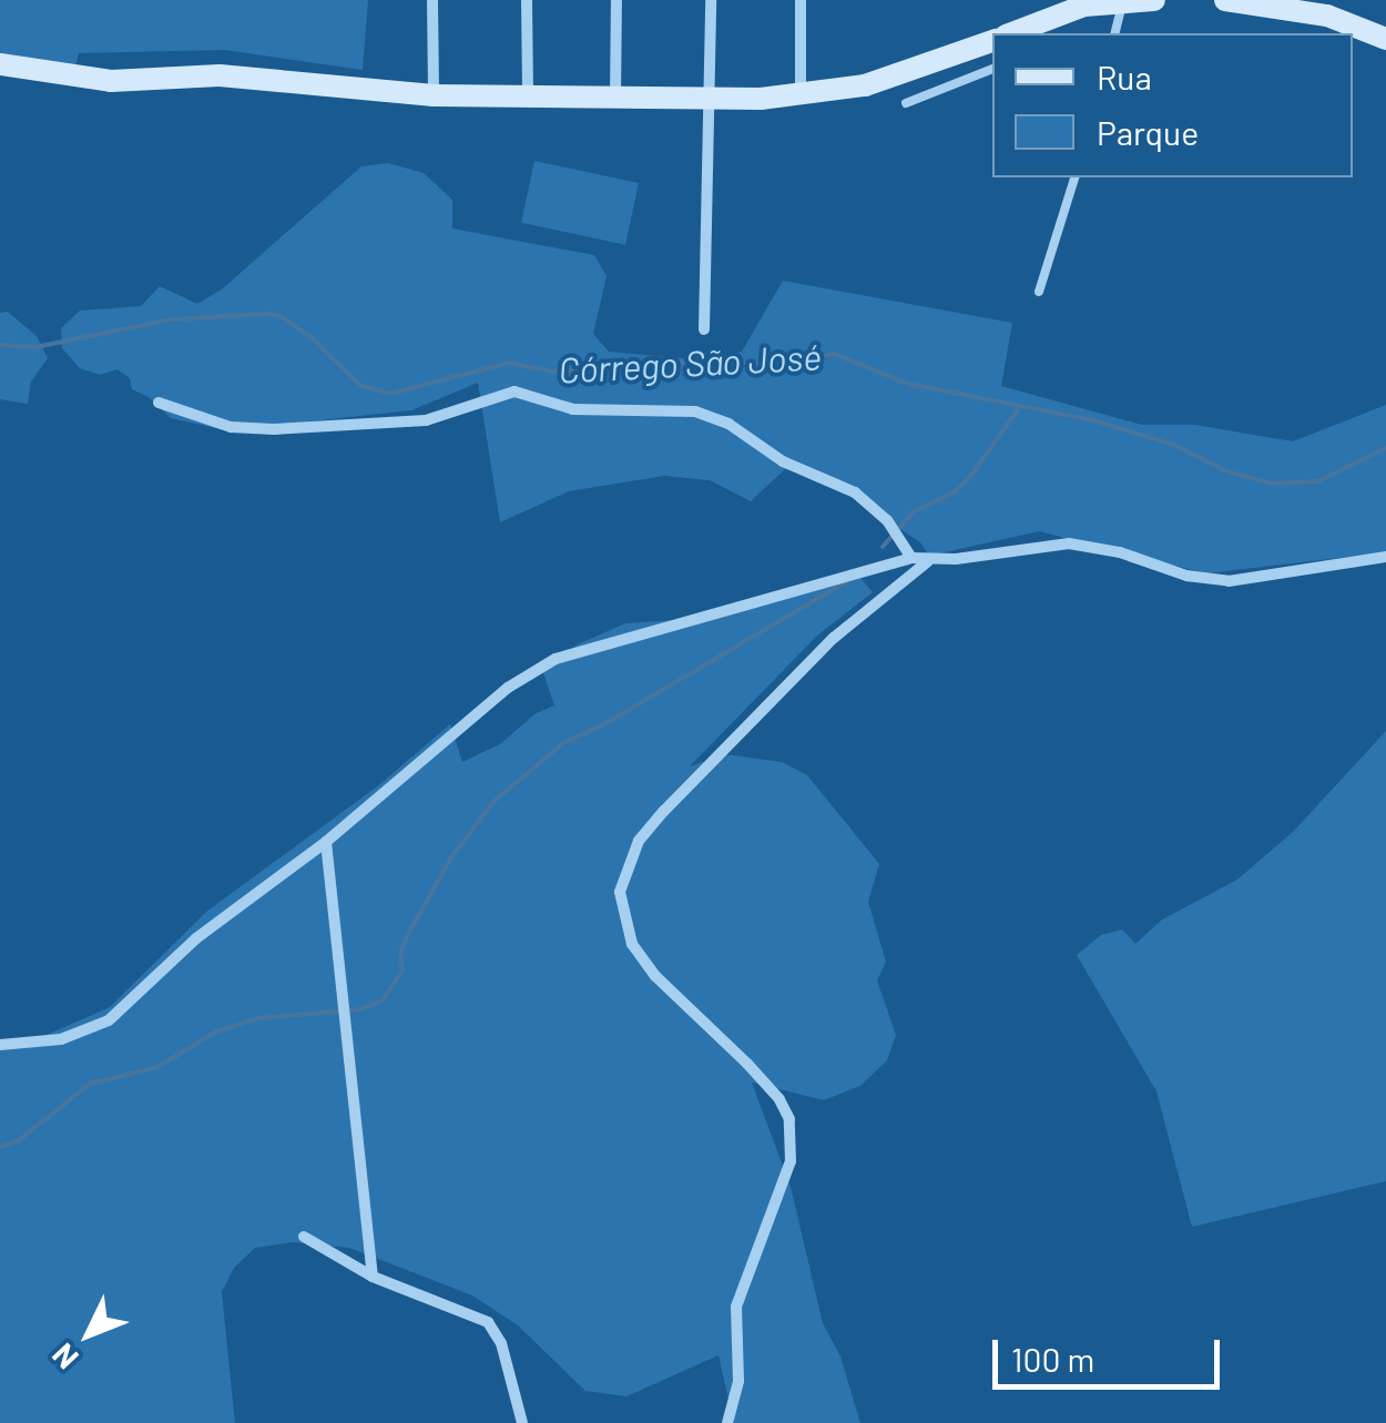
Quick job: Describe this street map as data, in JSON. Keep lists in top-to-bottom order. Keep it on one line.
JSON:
{"water":["Córrego São José"],"legend":["Rua","Parque"],"scale_bar":"100 m","north":"bottom left"}
